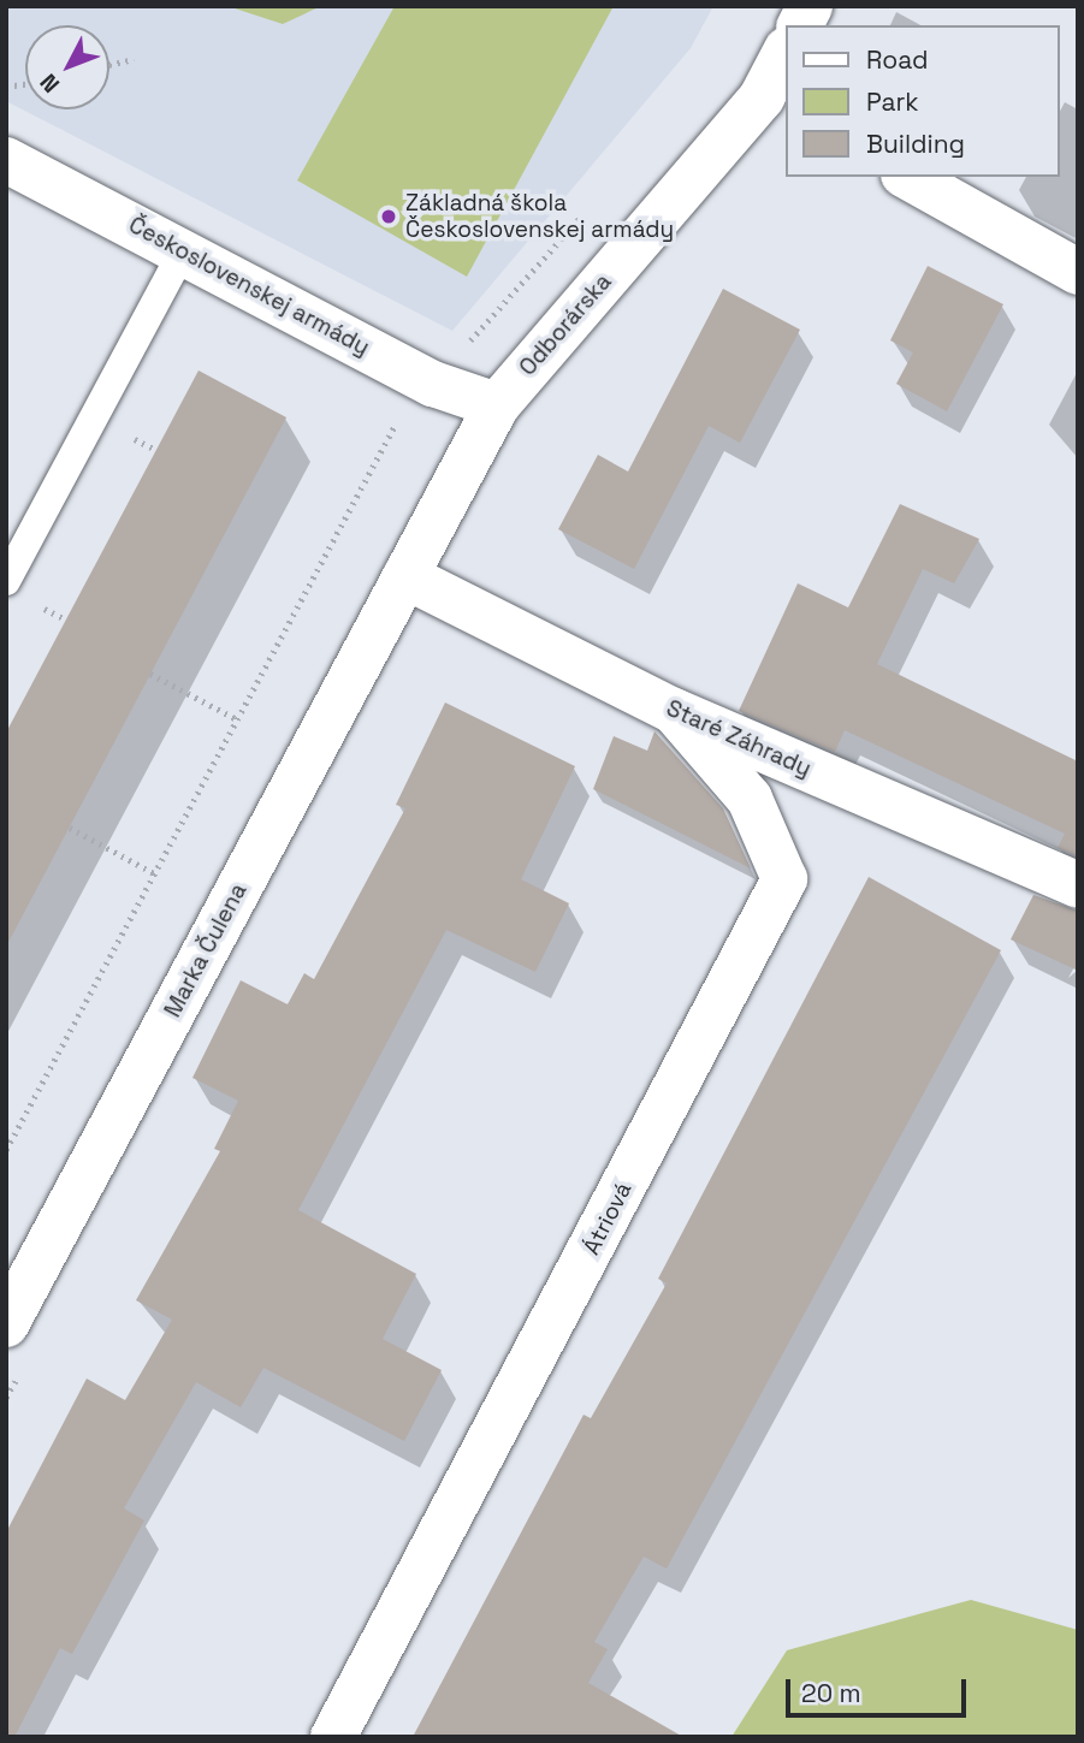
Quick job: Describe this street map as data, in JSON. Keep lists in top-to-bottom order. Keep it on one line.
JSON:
{"streets":{"street":["Československej armády","Odborárska","Staré Záhrady","Marka Čulena","Átriová"]},"crossings":[["Československej armády","Odborárska"],["Odborárska","Staré Záhrady"],["Odborárska","Marka Čulena"],["Staré Záhrady","Marka Čulena"],["Staré Záhrady","Átriová"]],"places":["Základná škola Československej armády"],"legend":["Road","Park","Building"],"scale_bar":"20 m","north":"bottom left"}
